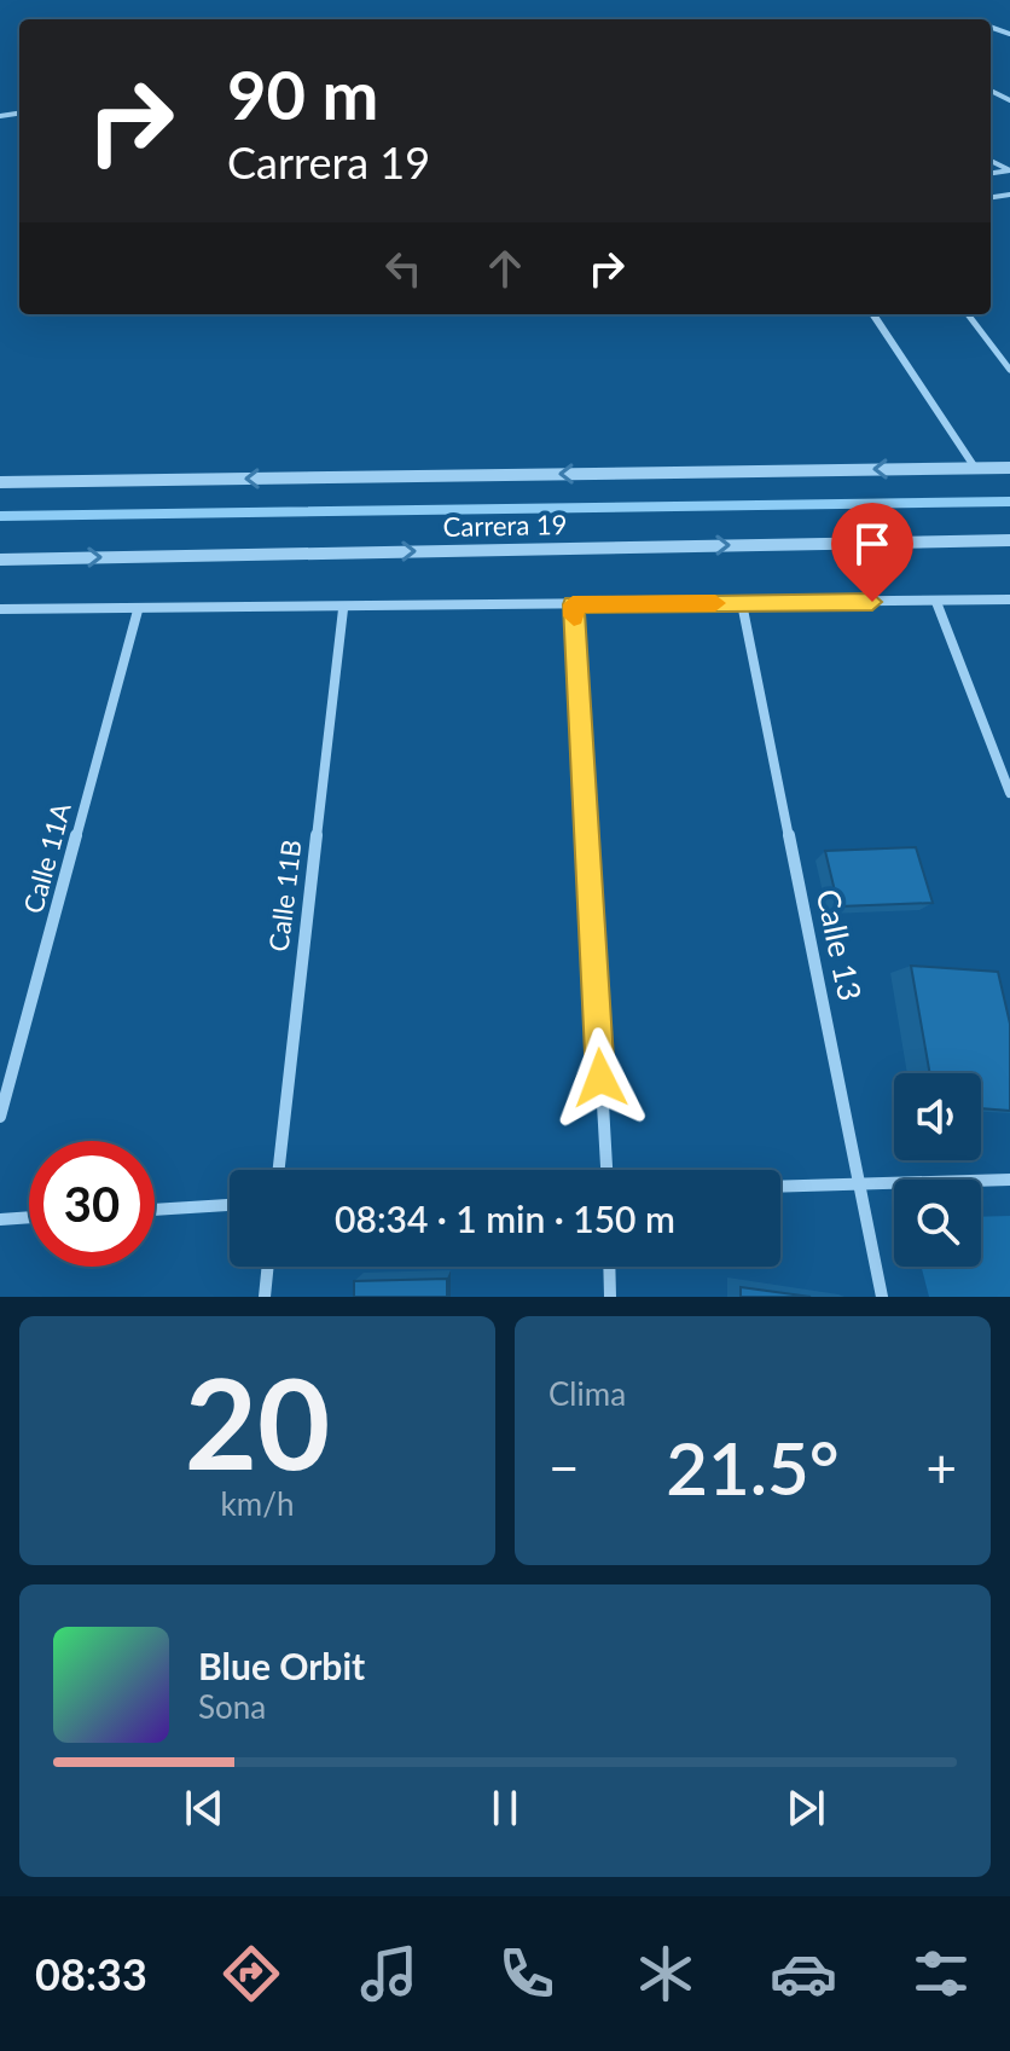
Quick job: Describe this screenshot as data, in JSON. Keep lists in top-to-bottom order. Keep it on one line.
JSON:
{"streets":{"street":["Carrera 19","Calle 11A","Calle 11B","Calle 13"]},"page":{"turn":["90 m","Carrera 19"],"limit":"30","trip":"08:34 · 1 min · 150 m","tile":[["20","km/h"],"Clima"],"heat":["−","21.5°","+"],"song":["Blue Orbit","Sona"],"tabs":"08:33"}}
